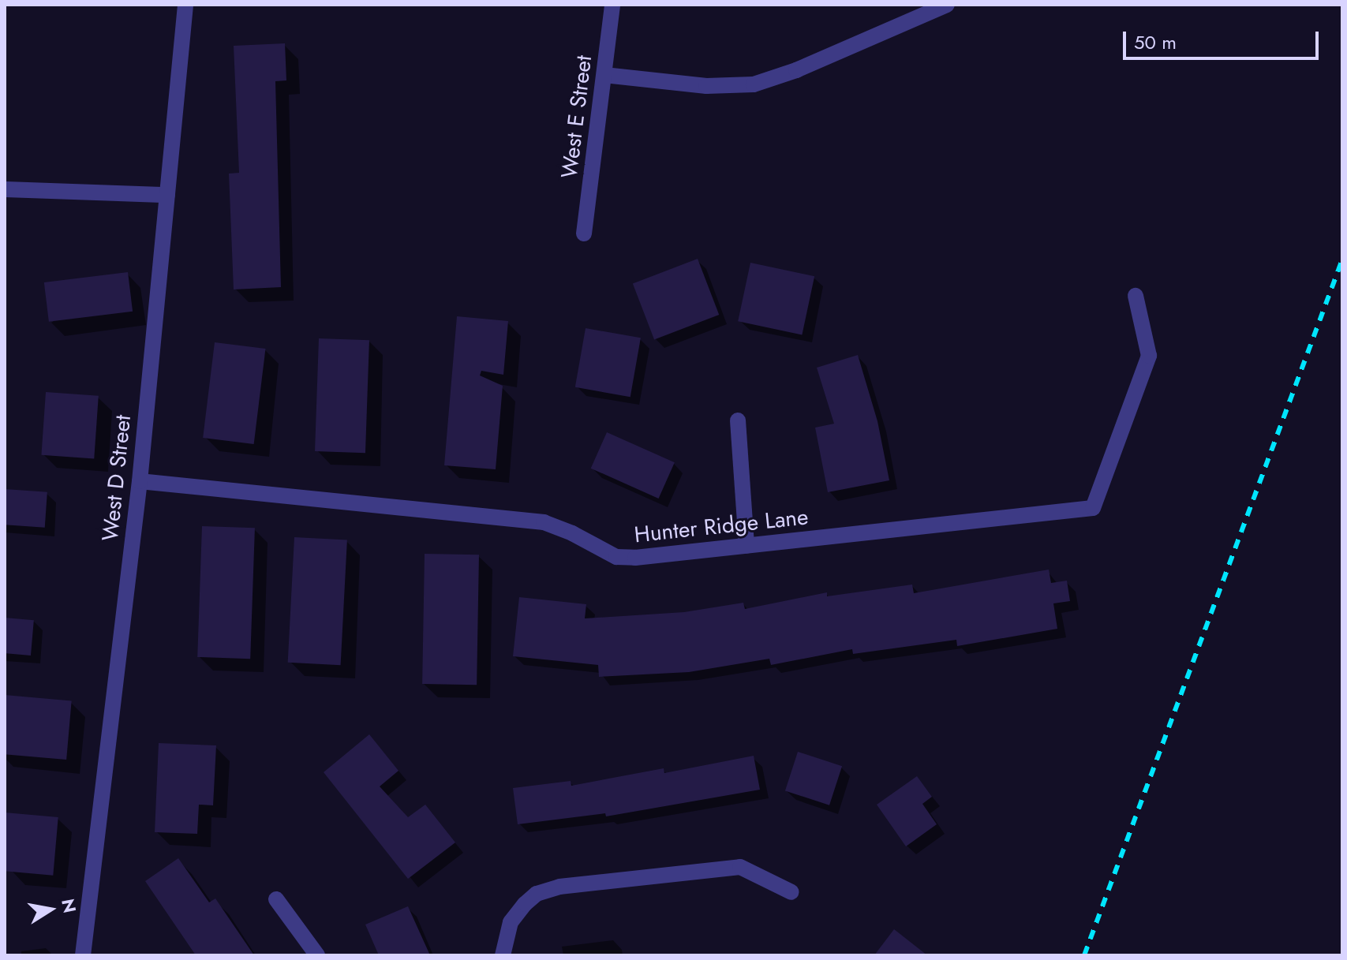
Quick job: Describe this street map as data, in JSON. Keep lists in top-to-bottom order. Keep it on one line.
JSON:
{"streets":{"street":["West E Street","West D Street","Hunter Ridge Lane"]},"crossings":[["West D Street","Hunter Ridge Lane"]],"scale_bar":"50 m","north":"right"}
